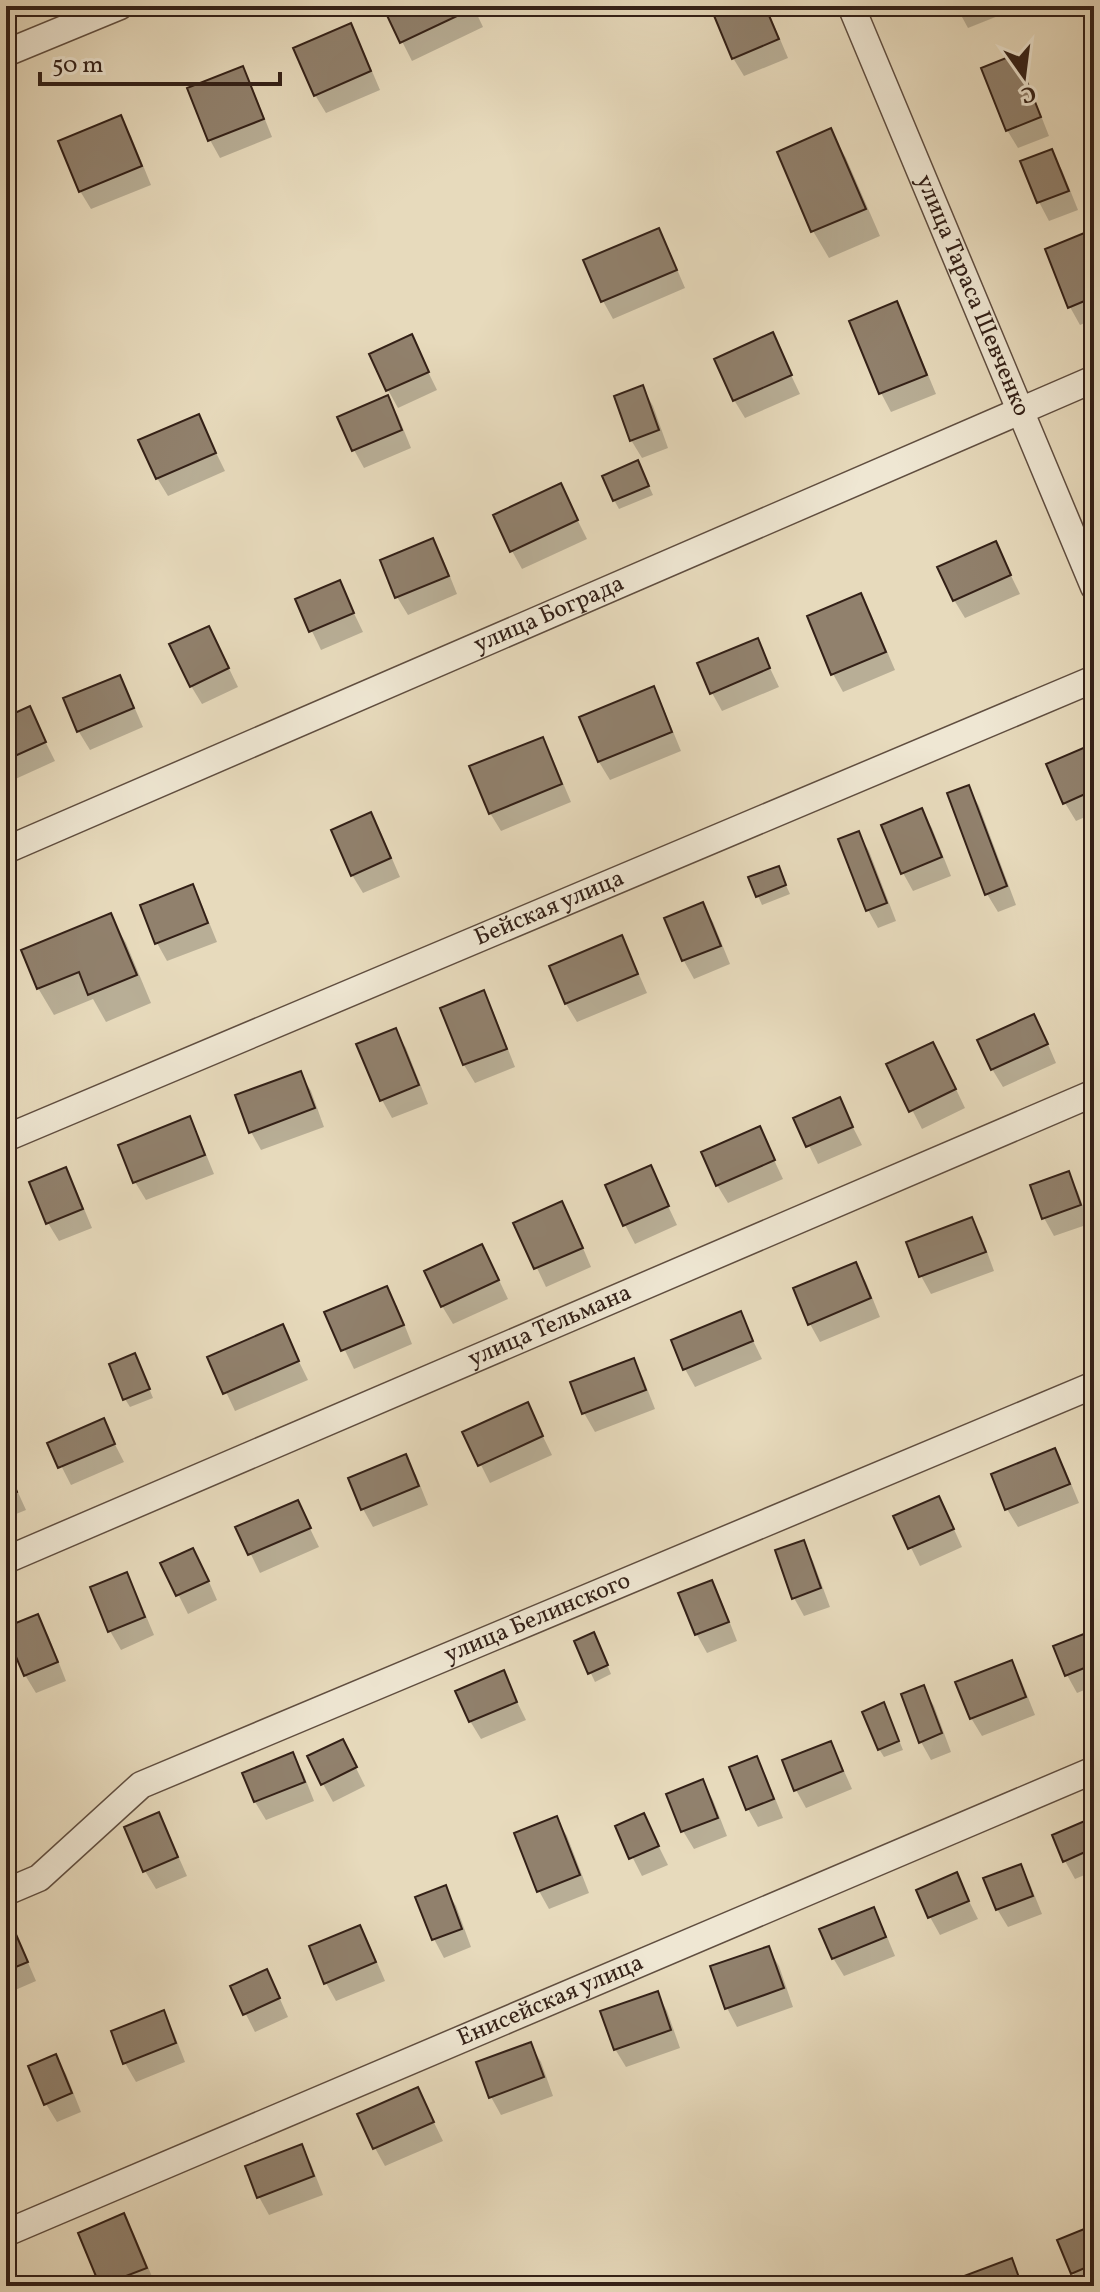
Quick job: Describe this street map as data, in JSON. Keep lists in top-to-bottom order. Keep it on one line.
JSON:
{"streets":{"street":["улица Тараса Шевченко","улица Бограда","Бейская улица","улица Тельмана","улица Белинского","Енисейская улица"]},"crossings":[["улица Тараса Шевченко","улица Бограда"]],"scale_bar":"50 m","north":"bottom"}
